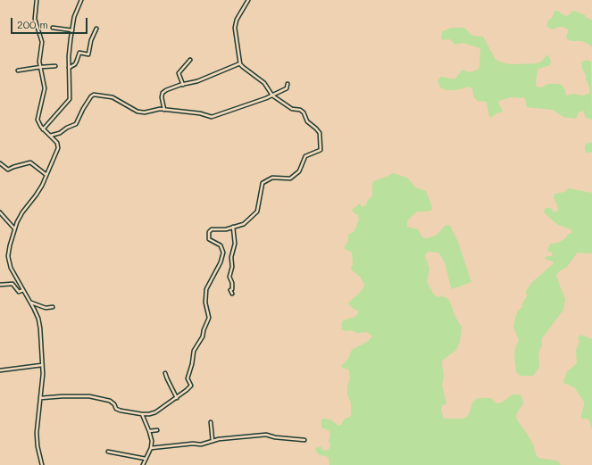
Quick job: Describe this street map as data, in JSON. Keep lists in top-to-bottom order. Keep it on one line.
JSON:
{"scale_bar":"200 m"}
